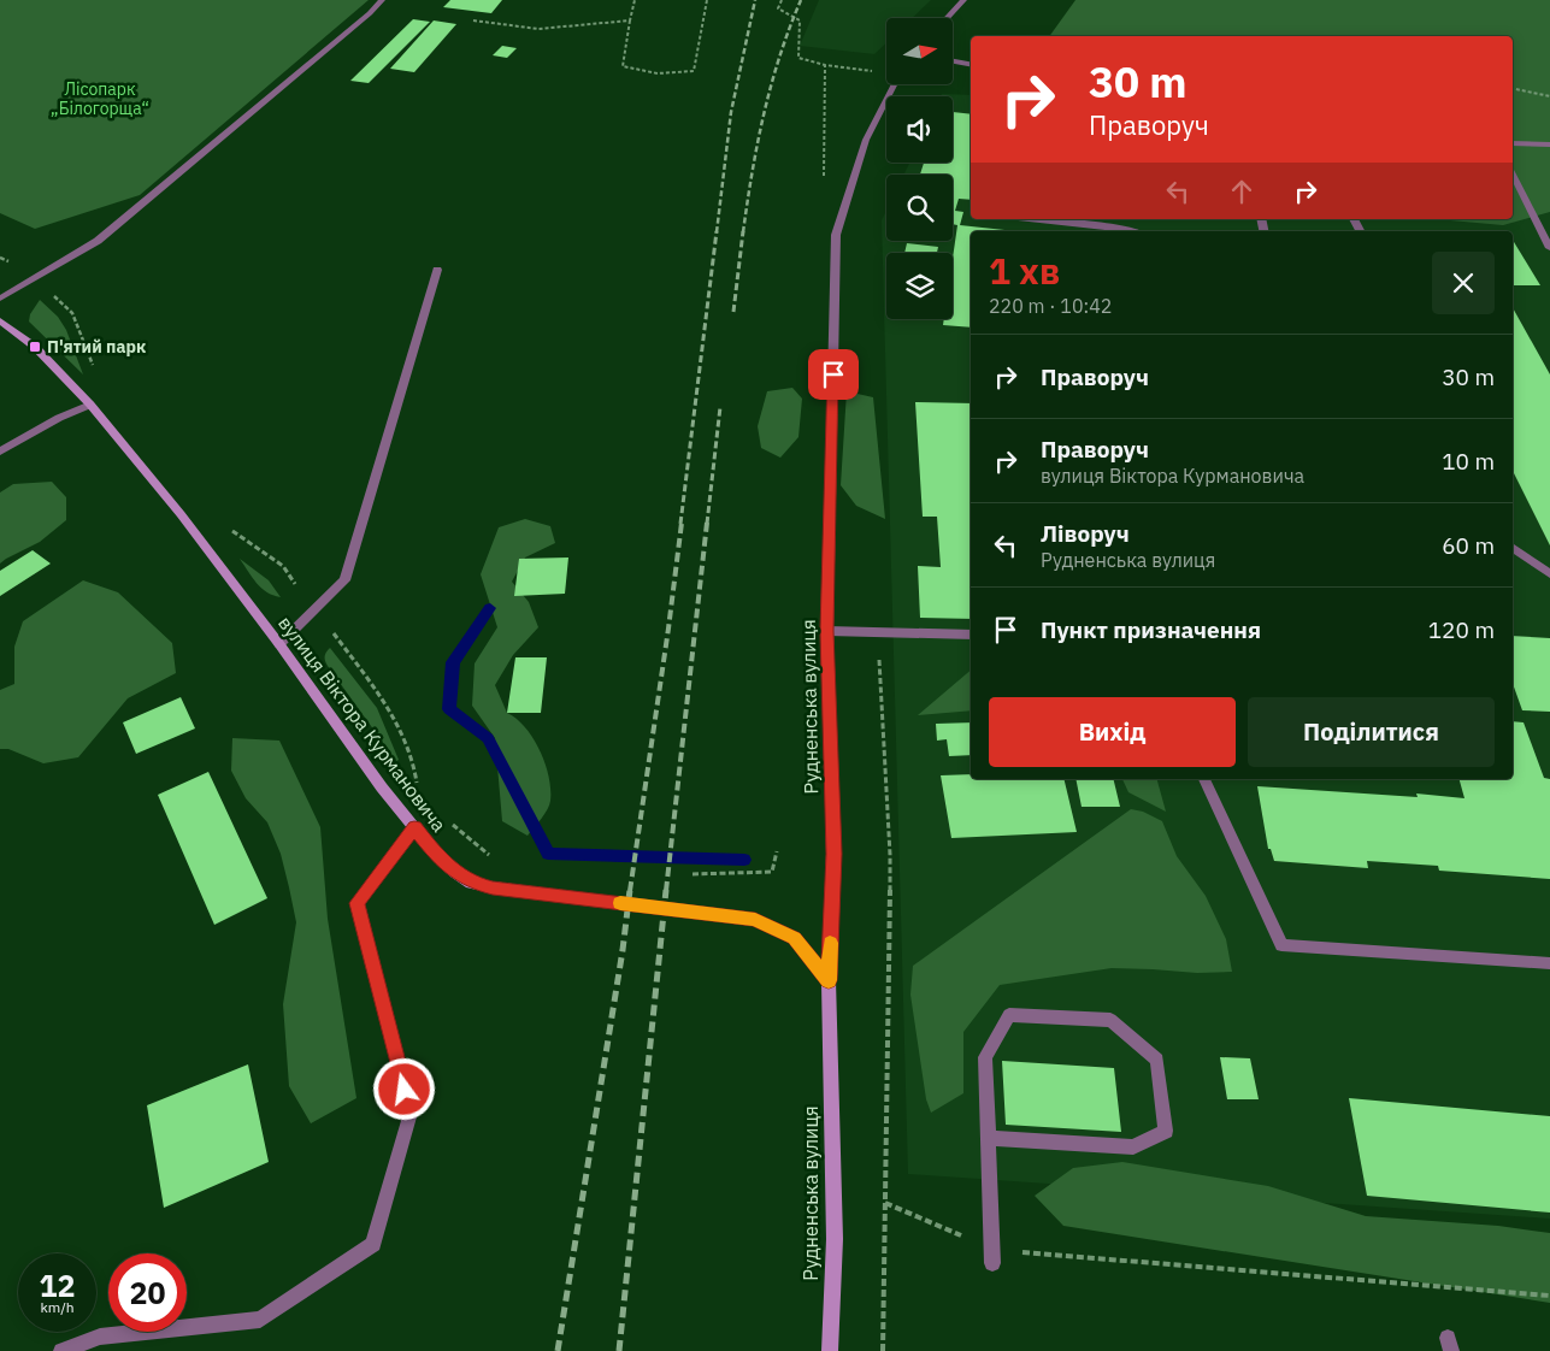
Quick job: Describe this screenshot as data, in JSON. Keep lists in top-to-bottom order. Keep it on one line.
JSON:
{"streets":{"street":["Рудненська вулиця","вулиця Віктора Курмановича"]},"crossings":[["Рудненська вулиця","вулиця Віктора Курмановича"]],"parks":["Лісопарк „Білогорща“"],"places":{"transit":["П'ятий парк"]},"north":"right","page":{"turn":["30 m","Праворуч"],"heading":["1 хв","220 m · 10:42"],"list":[{"name":"Праворуч","value":"30 m"},{"name":"Праворуч","note":"вулиця Віктора Курмановича","value":"10 m"},{"name":"Ліворуч","note":"Рудненська вулиця","value":"60 m"},{"name":"Пункт призначення","value":"120 m"}],"buttons":["Вихід","Поділитися"],"speed":"12 km/h","limit":"20"}}
